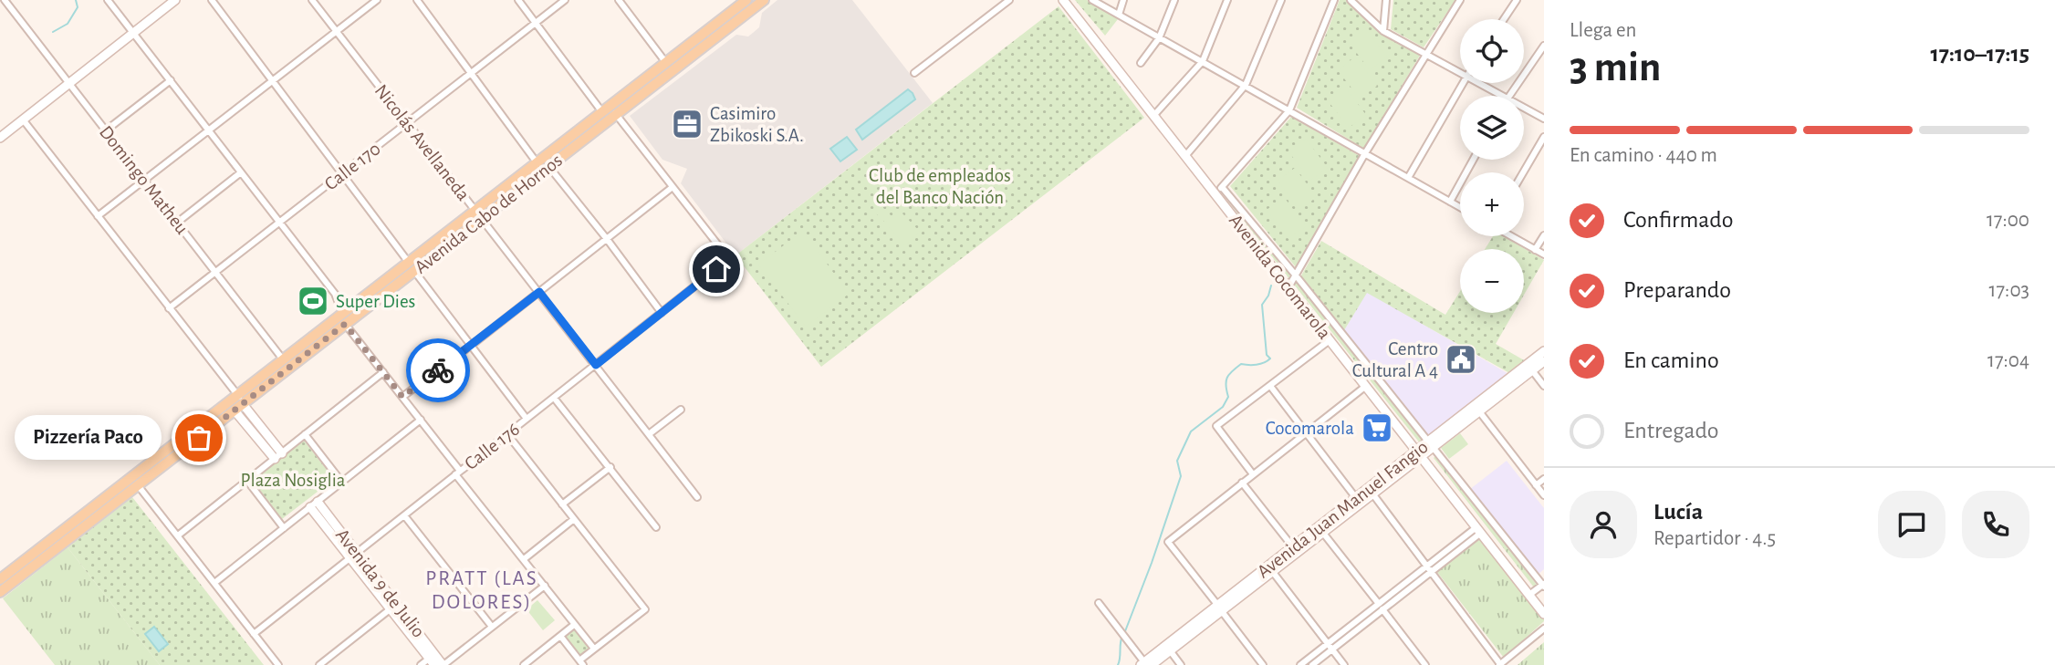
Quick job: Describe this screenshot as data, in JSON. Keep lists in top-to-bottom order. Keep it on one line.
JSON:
{"streets":{"main road":["Avenida Cabo de Hornos","Avenida Cocomarola","Avenida Juan Manuel Fangio","Avenida 9 de Julio"],"street":["Nicolás Avellaneda","Calle 170","Domingo Matheu","Calle 176"]},"crossings":[["Nicolás Avellaneda","Calle 170"],["Nicolás Avellaneda","Avenida Cabo de Hornos"],["Nicolás Avellaneda","Calle 176"],["Calle 170","Domingo Matheu"],["Domingo Matheu","Avenida Cabo de Hornos"],["Avenida Cocomarola","Avenida Juan Manuel Fangio"],["Calle 176","Avenida 9 de Julio"]],"districts":["PRATT (LAS DOLORES)"],"parks":["Club de empleados del Banco Nación","Plaza Nosiglia"],"places":{"office":["Casimiro Zbikoski S.A."],"sports":["Super Dies"],"public building":["Centro Cultural A 4"],"supermarket":["Cocomarola"],"other":["Pizzería Paco"]},"page":{"heading":["3 min","Llega en","17:10–17:15"],"panel":["Lucía","Repartidor · 4.5"],"map_buttons":["+","−"],"bar":"En camino · 440 m","list":[["Confirmado","17:00"],["Preparando","17:03"],["En camino","17:04"],"Entregado"],"bubble":"Pizzería Paco"}}
